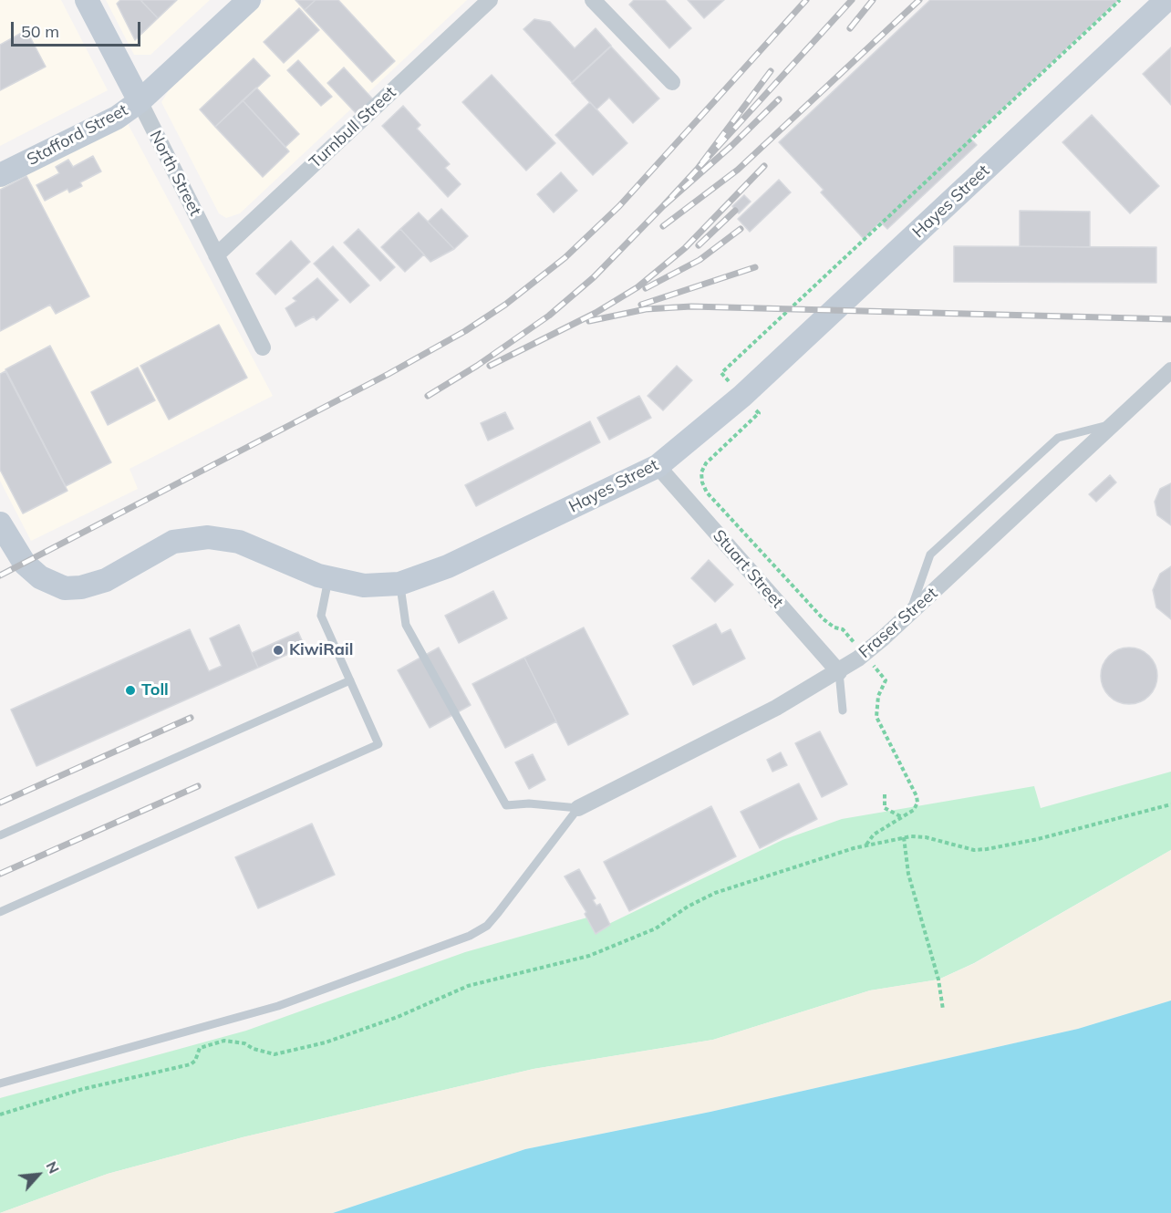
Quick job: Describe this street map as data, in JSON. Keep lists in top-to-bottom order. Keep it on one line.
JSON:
{"streets":{"main road":["Stafford Street","North Street","Hayes Street"],"street":["Turnbull Street","Stuart Street","Fraser Street"]},"crossings":[["Turnbull Street","North Street"],["Stafford Street","North Street"],["Hayes Street","Stuart Street"],["Stuart Street","Fraser Street"]],"places":["KiwiRail","Toll"],"scale_bar":"50 m","north":"top right"}
